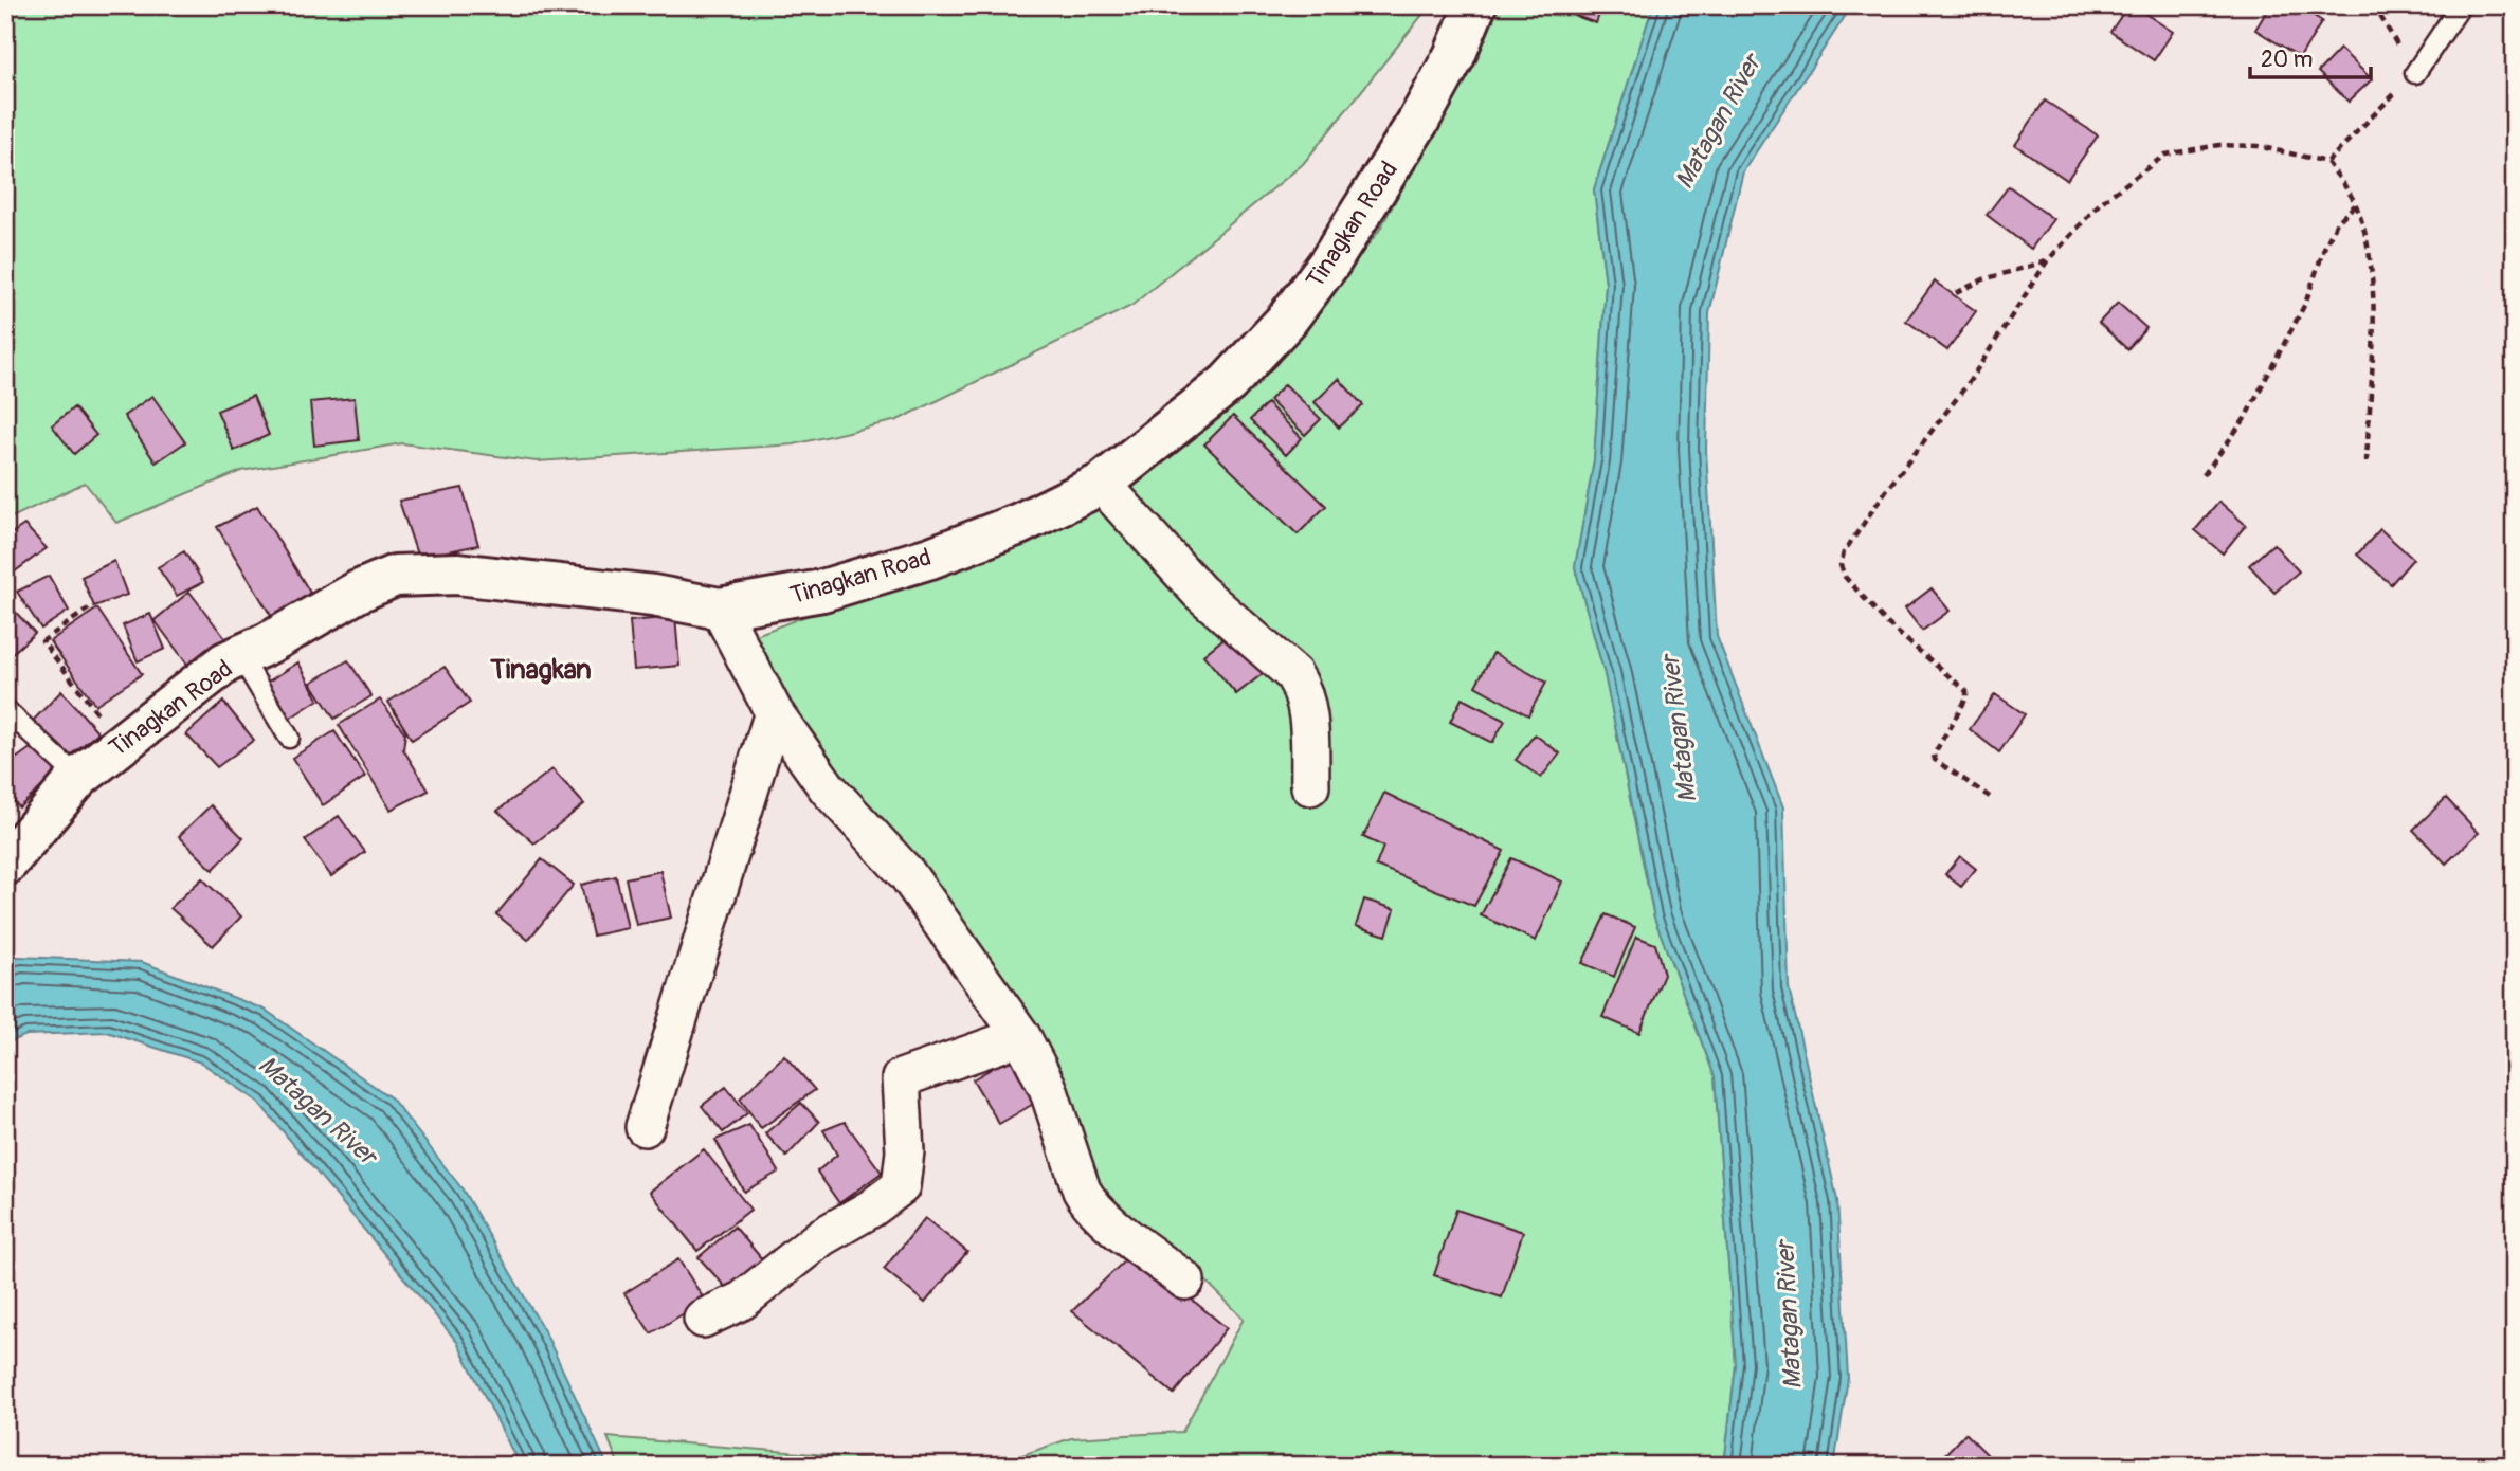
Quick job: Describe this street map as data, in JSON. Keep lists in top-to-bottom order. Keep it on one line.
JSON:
{"streets":{"street":["Tinagkan Road"]},"districts":["Tinagkan"],"water":["Matagan River"],"scale_bar":"20 m"}
